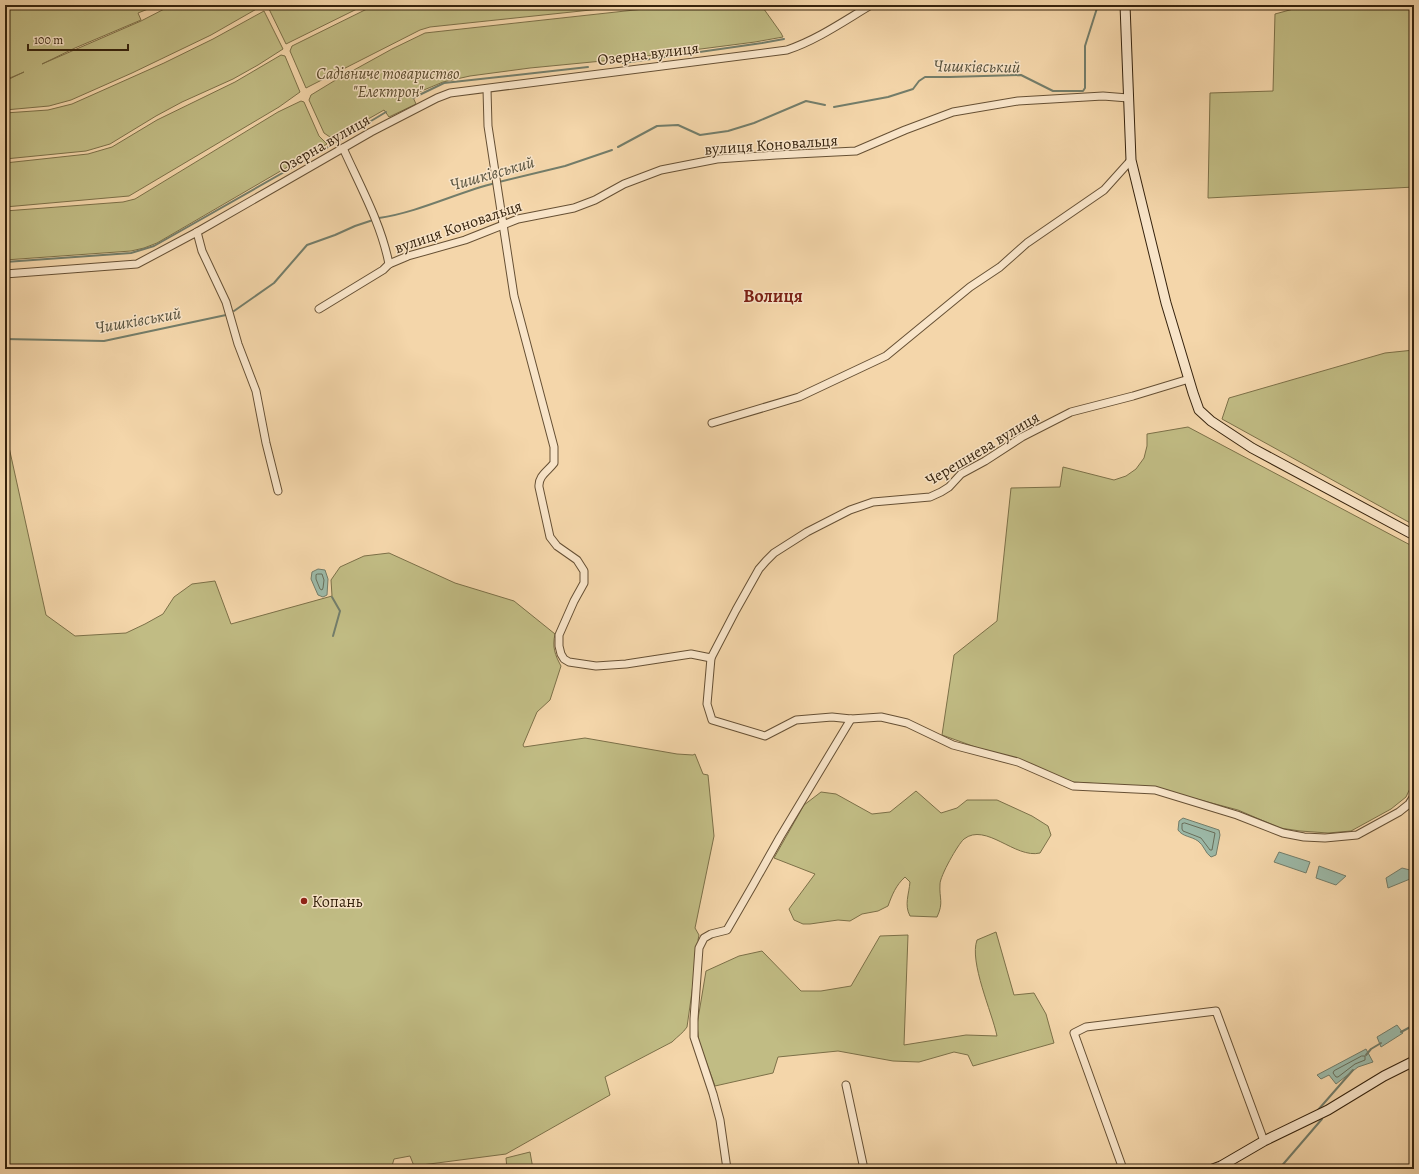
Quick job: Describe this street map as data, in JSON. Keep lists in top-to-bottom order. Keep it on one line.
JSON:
{"streets":{"street":["Озерна вулиця","вулиця Коновальця","Черешнева вулиця"]},"districts":["Волиця"],"water":["Чишківський"],"parks":["Садівниче товариство \"Електрон\""],"places":["Копань"],"scale_bar":"100 m"}
